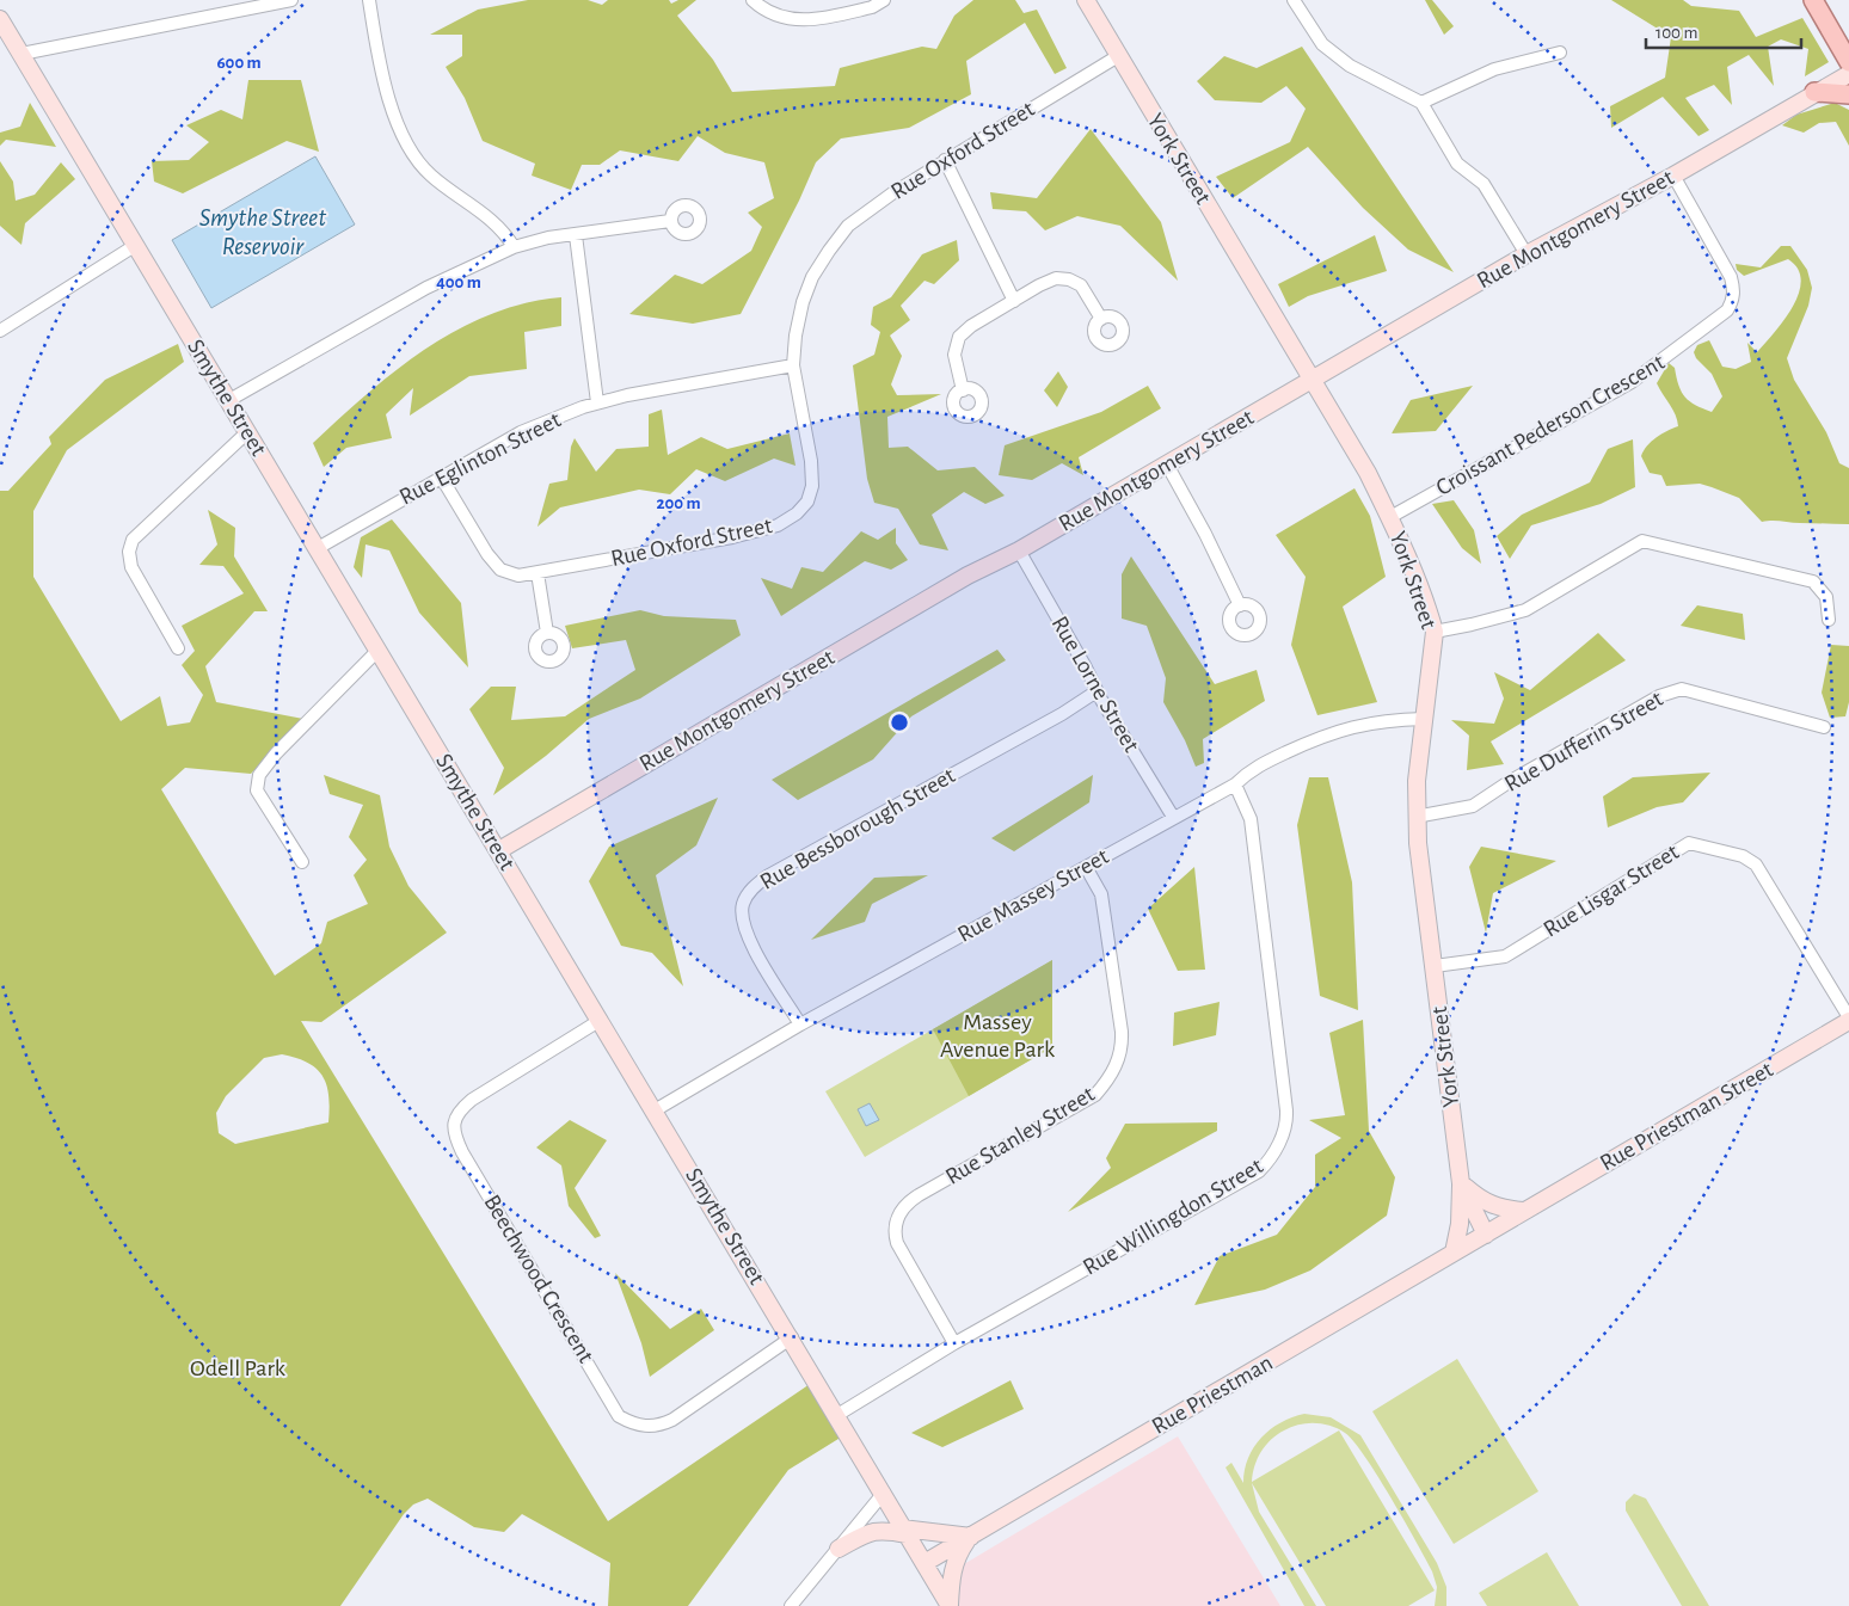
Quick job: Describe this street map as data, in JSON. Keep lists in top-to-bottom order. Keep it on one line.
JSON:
{"streets":{"street":["Rue Oxford Street","York Street","Rue Montgomery Street","Smythe Street","Croissant Pederson Crescent","Rue Eglinton Street","Rue Lorne Street","Rue Dufferin Street","Rue Bessborough Street","Rue Lisgar Street","Rue Massey Street","Rue Priestman Street","Rue Stanley Street","Rue Willingdon Street","Beechwood Crescent","Rue Priestman"]},"crossings":[["Rue Oxford Street","York Street"],["Rue Oxford Street","Rue Eglinton Street"],["York Street","Rue Montgomery Street"],["York Street","Croissant Pederson Crescent"],["York Street","Rue Dufferin Street"],["York Street","Rue Lisgar Street"],["York Street","Rue Massey Street"],["York Street","Rue Priestman Street"],["York Street","Rue Priestman"],["Rue Montgomery Street","Smythe Street"],["Rue Montgomery Street","Croissant Pederson Crescent"],["Rue Montgomery Street","Rue Lorne Street"],["Smythe Street","Rue Eglinton Street"],["Smythe Street","Rue Massey Street"],["Smythe Street","Rue Willingdon Street"],["Smythe Street","Beechwood Crescent"],["Smythe Street","Rue Priestman"],["Rue Lorne Street","Rue Bessborough Street"],["Rue Lorne Street","Rue Massey Street"],["Rue Bessborough Street","Rue Massey Street"],["Rue Lisgar Street","Rue Priestman Street"],["Rue Massey Street","Rue Stanley Street"],["Rue Massey Street","Rue Willingdon Street"],["Rue Priestman Street","Rue Priestman"],["Rue Stanley Street","Rue Willingdon Street"]],"water":["Smythe Street Reservoir"],"parks":["Massey Avenue Park","Odell Park"],"scale_bar":"100 m","rings":["600 m","400 m","200 m"]}
